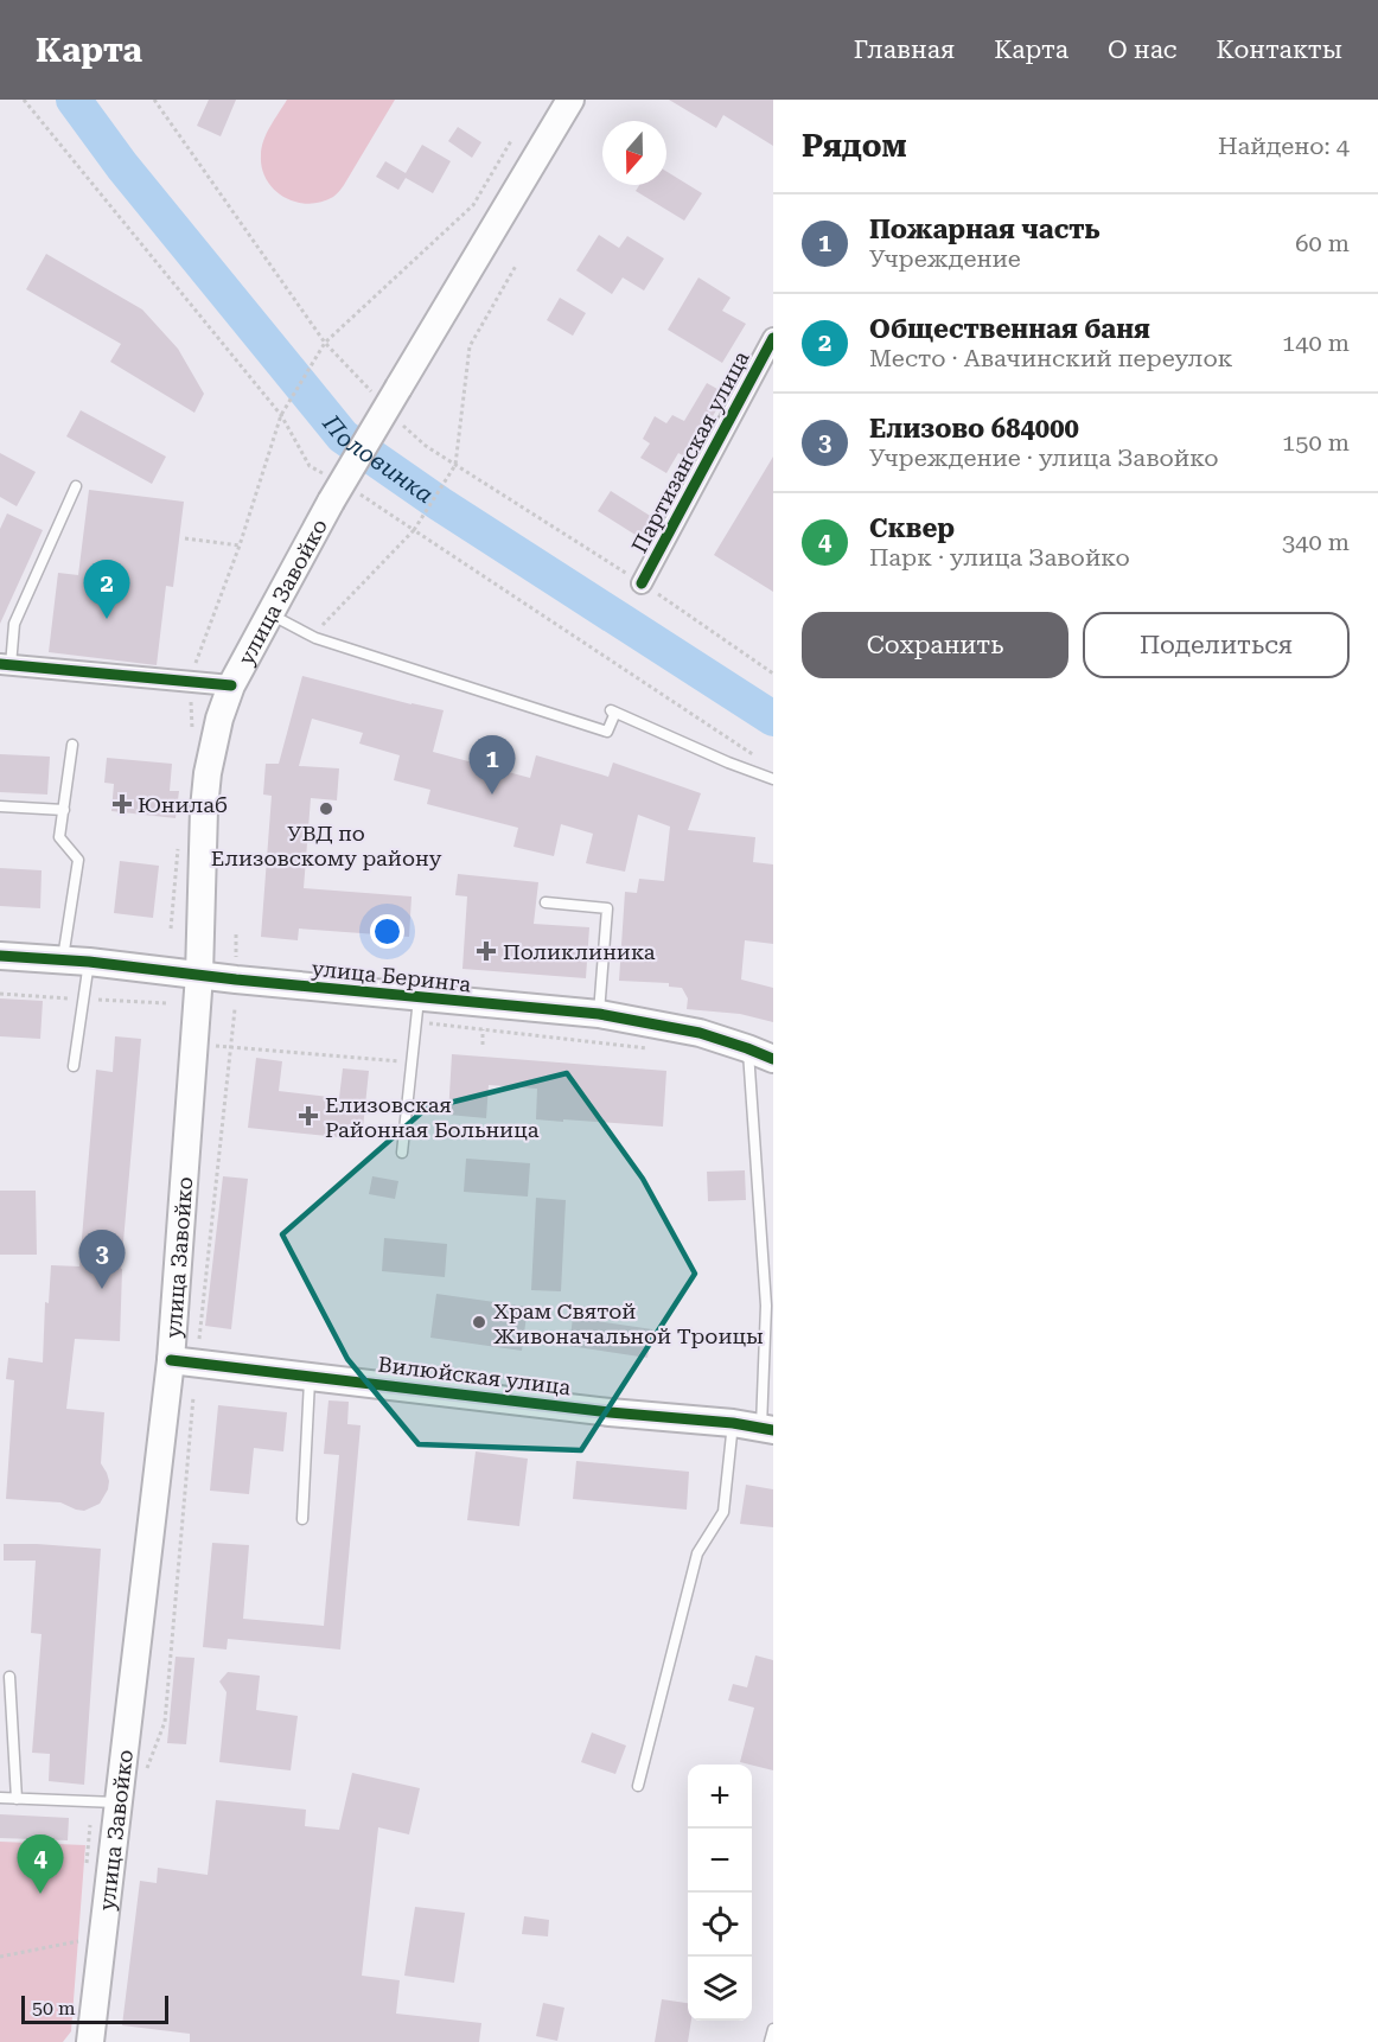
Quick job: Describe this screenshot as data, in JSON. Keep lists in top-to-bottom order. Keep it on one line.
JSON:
{"streets":{"main road":["улица Завойко","улица Беринга","Вилюйская улица"],"street":["Партизанская улица"]},"crossings":[["улица Завойко","улица Беринга"],["улица Завойко","Вилюйская улица"]],"water":["Половинка"],"places":{"health":["Юнилаб","Поликлиника","Елизовская Районная Больница"],"other":["УВД по Елизовскому району","Храм Святой Живоначальной Троицы"]},"scale_bar":"50 m","north":"bottom","page":{"header":"Карта","nav":["Главная","Карта","О нас","Контакты"],"heading":["Рядом","Найдено: 4"],"list":[{"mark":"1","name":"Пожарная часть","note":"Учреждение","value":"60 m"},{"mark":"2","name":"Общественная баня","note":"Место · Авачинский переулок","value":"140 m"},{"mark":"3","name":"Елизово 684000","note":"Учреждение · улица Завойко","value":"150 m"},{"mark":"4","name":"Сквер","note":"Парк · улица Завойко","value":"340 m"}],"pins":["2","1","3","4"],"buttons":["Сохранить","Поделиться"],"map_buttons":["+","−"],"scale":"50 m"}}
